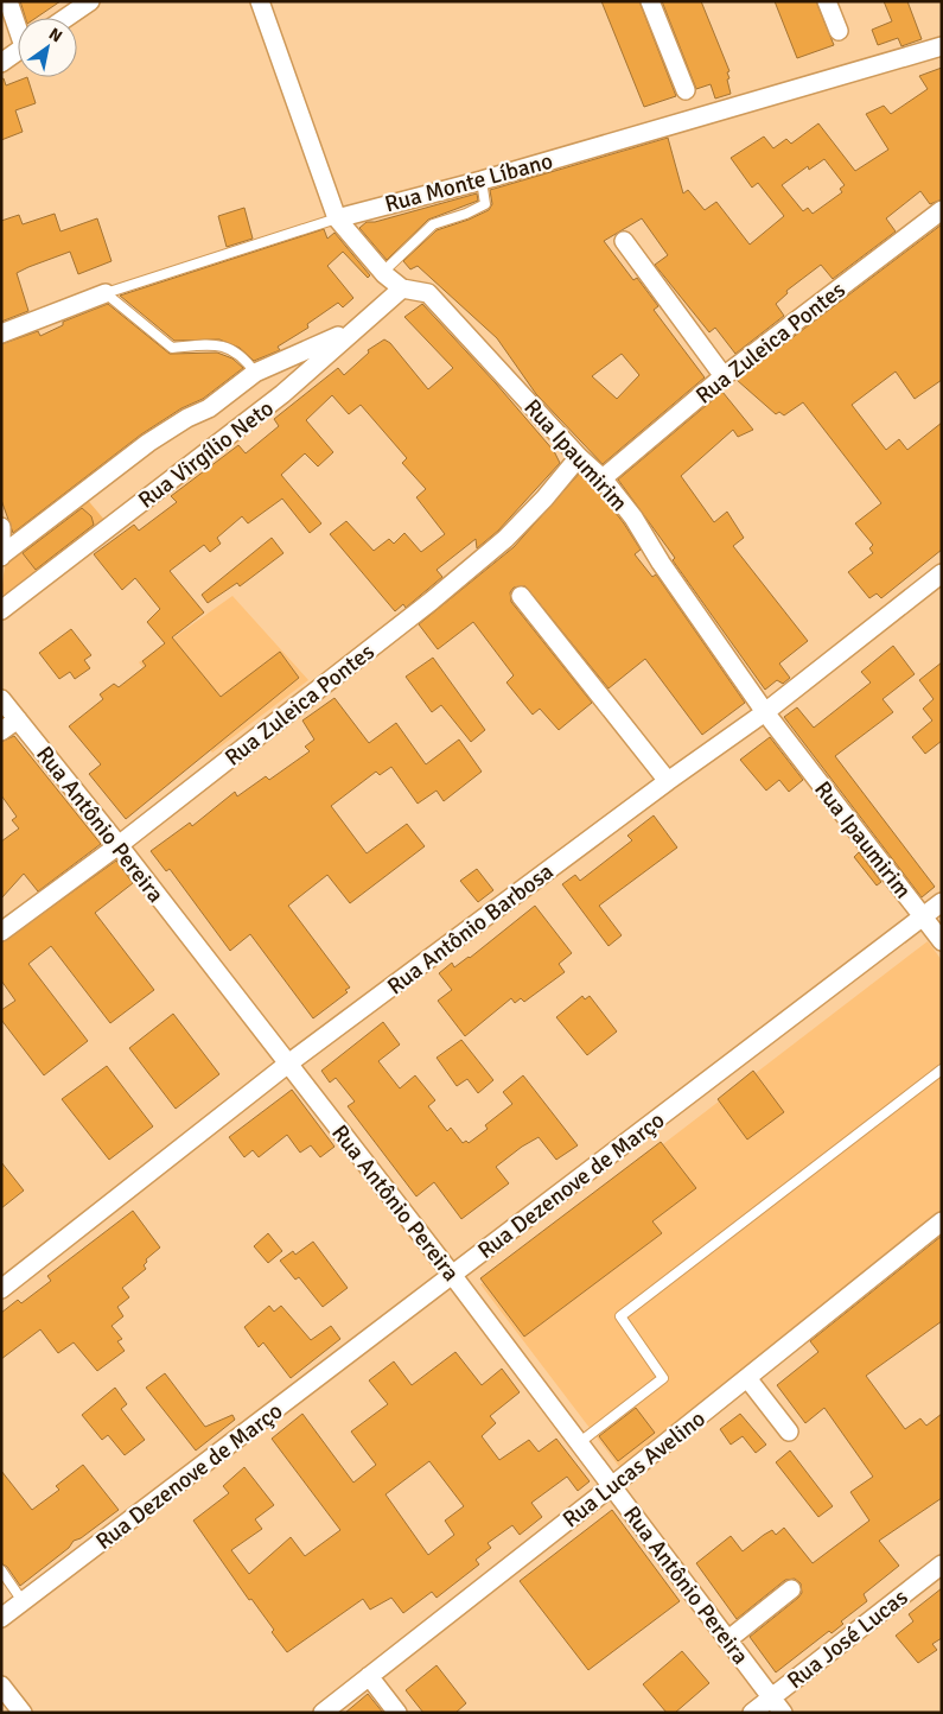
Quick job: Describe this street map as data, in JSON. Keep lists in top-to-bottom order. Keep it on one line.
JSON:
{"streets":{"street":["Rua Monte Líbano","Rua Zuleica Pontes","Rua Virgílio Neto","Rua Ipaumirim","Rua Antônio Pereira","Rua Antônio Barbosa","Rua Dezenove de Março","Rua Lucas Avelino","Rua José Lucas"]},"crossings":[["Rua Monte Líbano","Rua Ipaumirim"],["Rua Zuleica Pontes","Rua Ipaumirim"],["Rua Zuleica Pontes","Rua Antônio Pereira"],["Rua Virgílio Neto","Rua Ipaumirim"],["Rua Ipaumirim","Rua Antônio Barbosa"],["Rua Ipaumirim","Rua Dezenove de Março"],["Rua Antônio Pereira","Rua Antônio Barbosa"],["Rua Antônio Pereira","Rua Dezenove de Março"],["Rua Antônio Pereira","Rua Lucas Avelino"],["Rua Antônio Pereira","Rua José Lucas"]],"north":"top right"}
